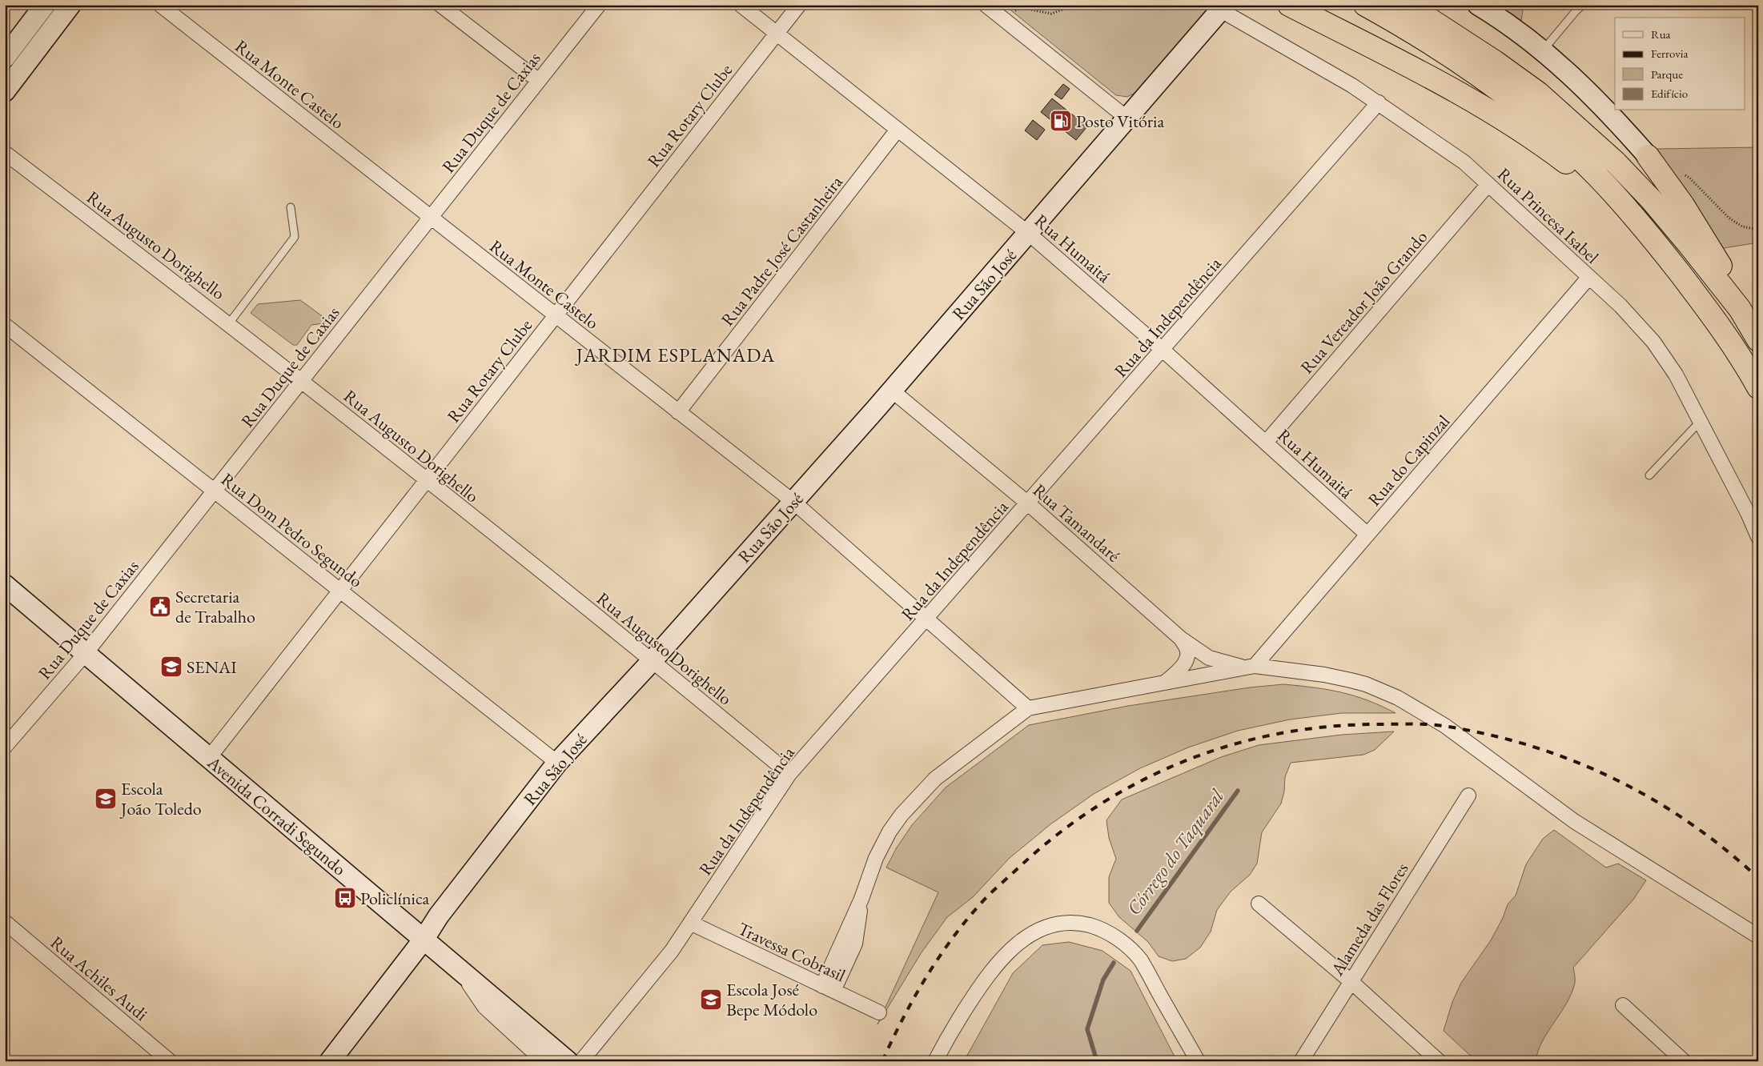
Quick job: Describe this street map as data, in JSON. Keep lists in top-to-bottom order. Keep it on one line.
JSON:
{"streets":{"street":["Rua Monte Castelo","Rua Duque de Caxias","Rua Rotary Clube","Rua Princesa Isabel","Rua Augusto Dorighello","Rua Humaitá","Rua Padre José Castanheira","Rua São José","Rua Vereador João Grando","Rua da Independência","Rua do Capinzal","Rua Tamandaré","Rua Dom Pedro Segundo","Avenida Corradi Segundo","Alameda das Flores","Travessa Cobrasil","Rua Achiles Audi"]},"crossings":[["Rua Monte Castelo","Rua Duque de Caxias"],["Rua Monte Castelo","Rua Rotary Clube"],["Rua Monte Castelo","Rua Padre José Castanheira"],["Rua Monte Castelo","Rua São José"],["Rua Monte Castelo","Rua da Independência"],["Rua Duque de Caxias","Rua Augusto Dorighello"],["Rua Duque de Caxias","Rua Dom Pedro Segundo"],["Rua Duque de Caxias","Avenida Corradi Segundo"],["Rua Rotary Clube","Rua Augusto Dorighello"],["Rua Rotary Clube","Rua Humaitá"],["Rua Rotary Clube","Rua Dom Pedro Segundo"],["Rua Rotary Clube","Avenida Corradi Segundo"],["Rua Princesa Isabel","Rua São José"],["Rua Princesa Isabel","Rua Vereador João Grando"],["Rua Princesa Isabel","Rua da Independência"],["Rua Princesa Isabel","Rua do Capinzal"],["Rua Augusto Dorighello","Rua São José"],["Rua Augusto Dorighello","Rua da Independência"],["Rua Humaitá","Rua Padre José Castanheira"],["Rua Humaitá","Rua São José"],["Rua Humaitá","Rua Vereador João Grando"],["Rua Humaitá","Rua da Independência"],["Rua Humaitá","Rua do Capinzal"],["Rua São José","Rua Tamandaré"],["Rua São José","Rua Dom Pedro Segundo"],["Rua São José","Avenida Corradi Segundo"],["Rua da Independência","Rua Tamandaré"],["Rua da Independência","Travessa Cobrasil"],["Rua do Capinzal","Rua Tamandaré"]],"districts":["JARDIM ESPLANADA"],"water":["Córrego do Taquaral"],"places":{"fuel station":["Posto Vitória"],"public building":["Secretaria de Trabalho"],"school or university":["SENAI","Escola João Toledo","Escola José Bepe Módolo"],"bus stop":["Policlínica"]},"legend":["Rua","Ferrovia","Parque","Edifício"]}
